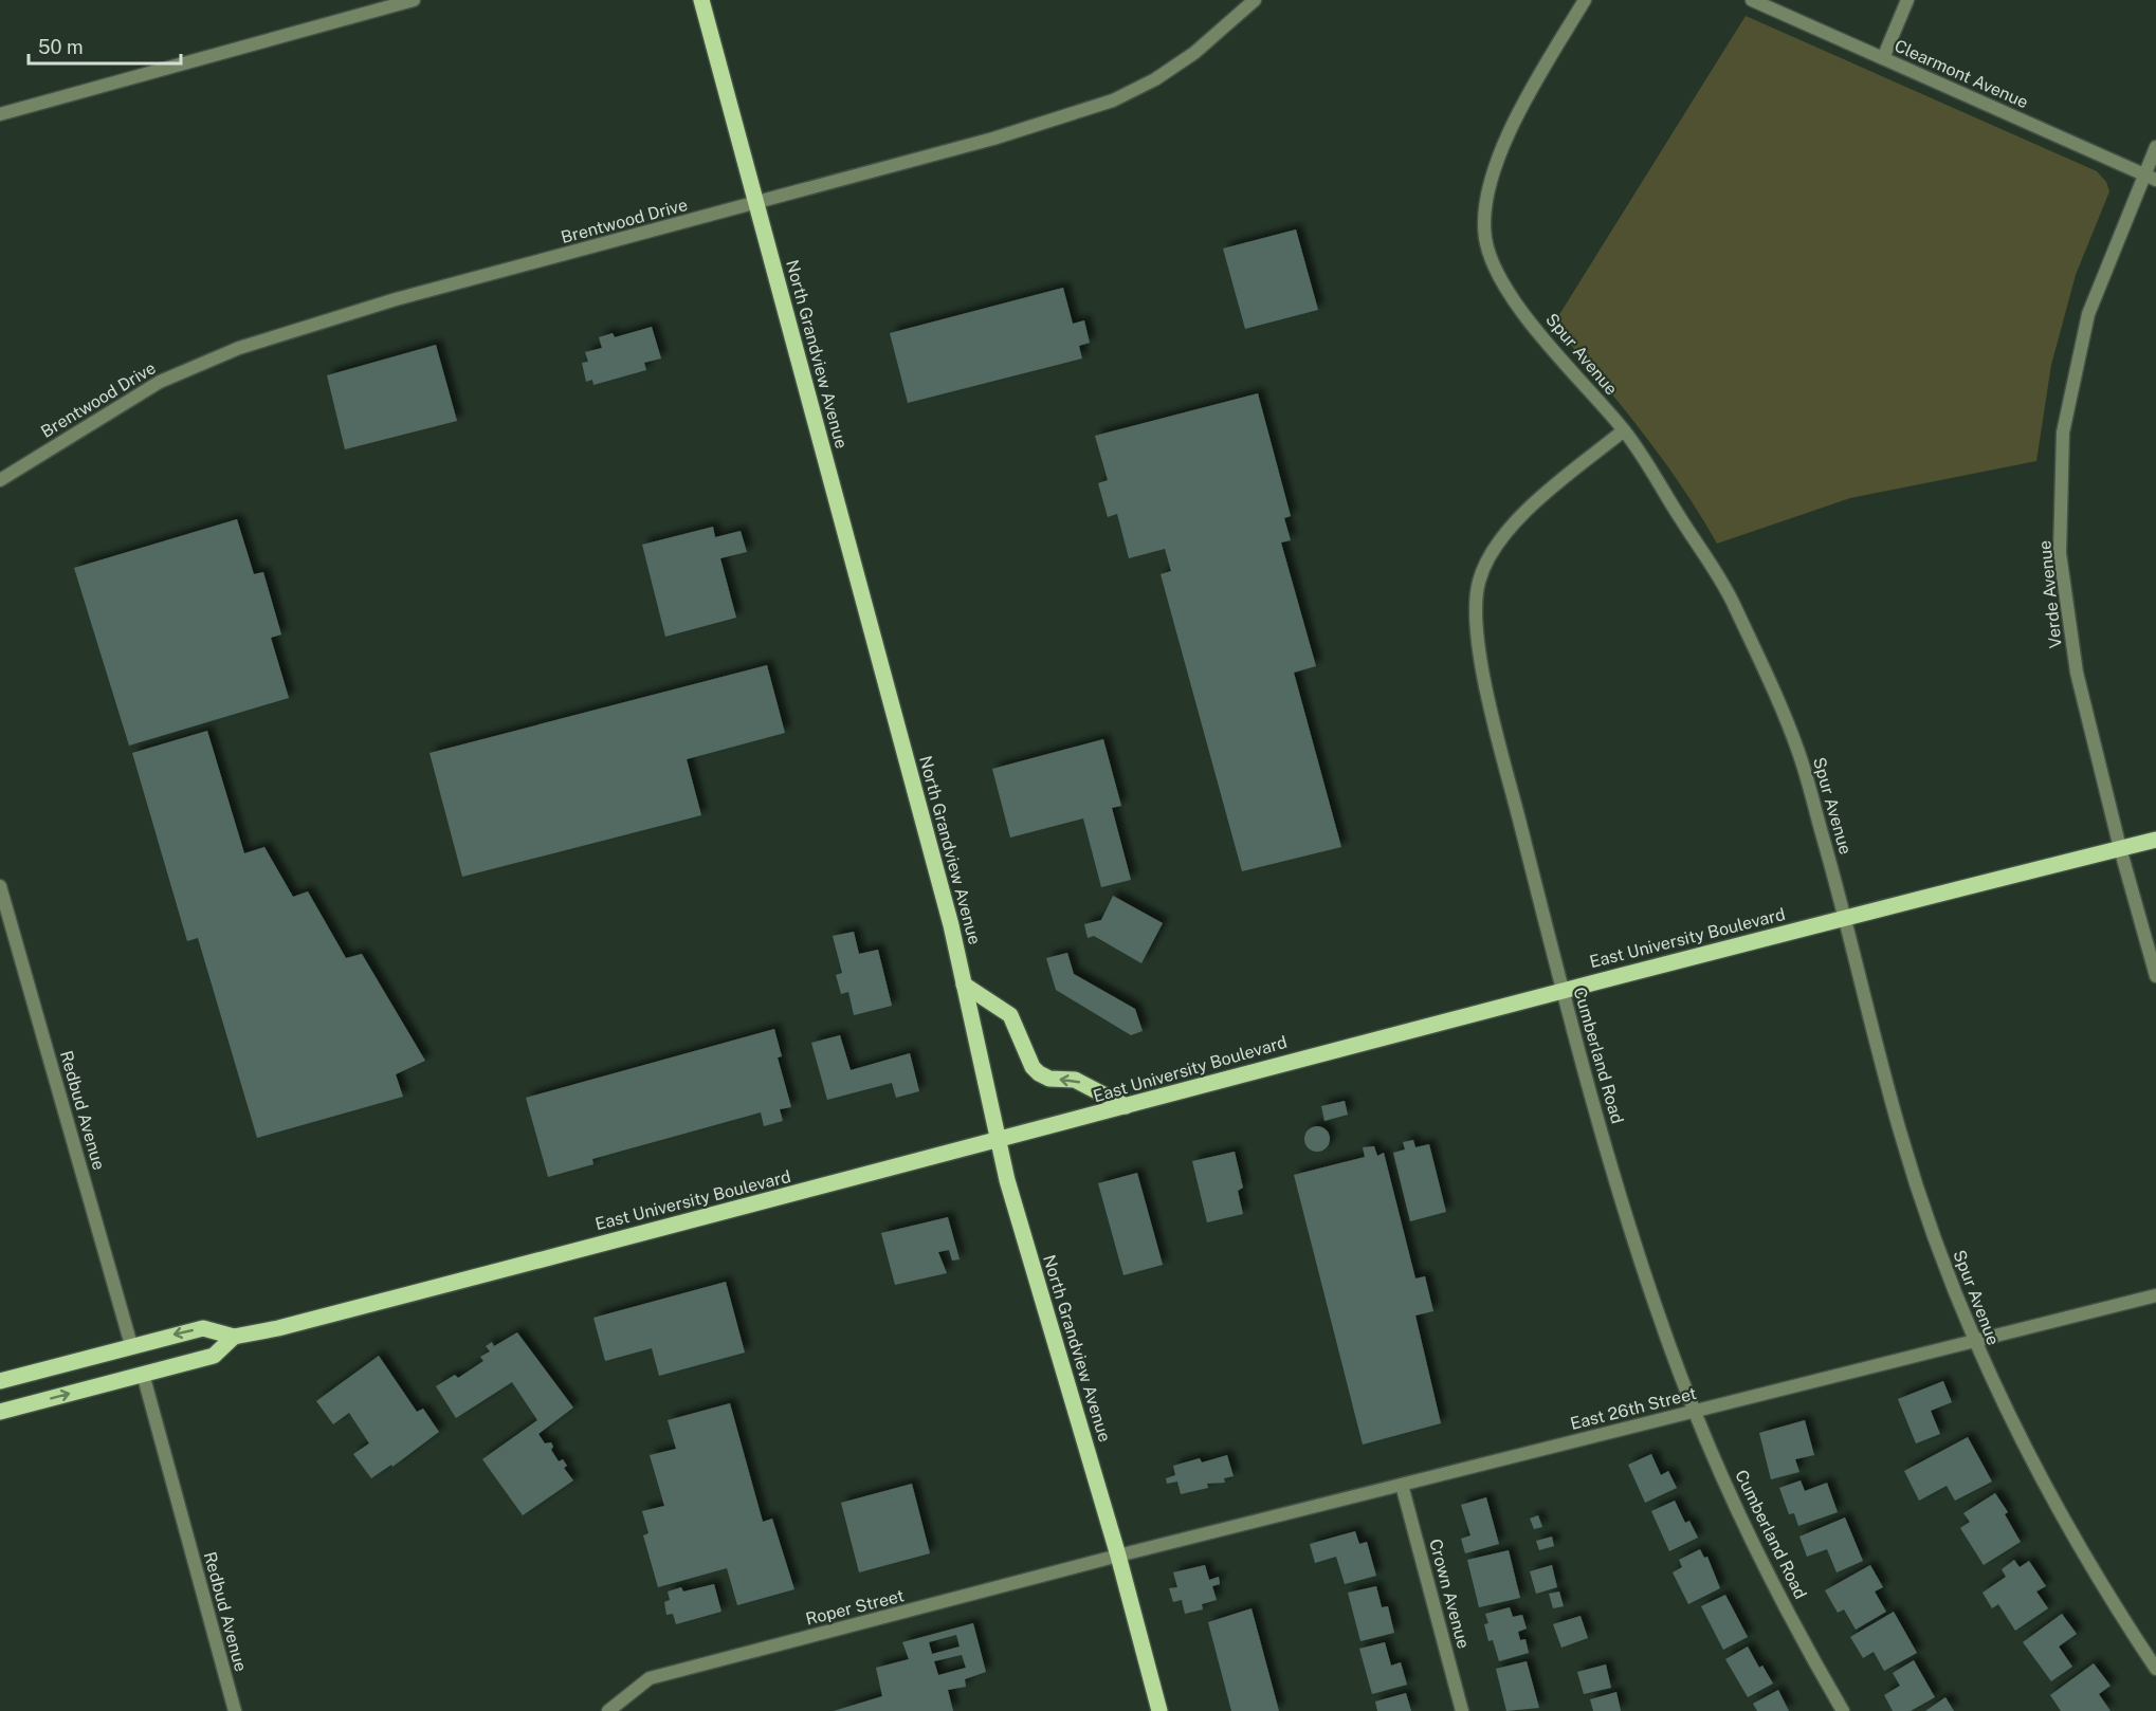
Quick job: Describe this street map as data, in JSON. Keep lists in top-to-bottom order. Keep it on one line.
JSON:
{"streets":{"main road":["North Grandview Avenue","East University Boulevard"],"street":["Clearmont Avenue","Brentwood Drive","Spur Avenue","Verde Avenue","Cumberland Road","Redbud Avenue","East 26th Street","Crown Avenue","Roper Street"]},"crossings":[["Clearmont Avenue","Verde Avenue"],["Brentwood Drive","North Grandview Avenue"],["North Grandview Avenue","East University Boulevard"],["North Grandview Avenue","East 26th Street"],["North Grandview Avenue","Roper Street"],["Spur Avenue","East University Boulevard"],["Spur Avenue","Cumberland Road"],["Spur Avenue","East 26th Street"],["Verde Avenue","East University Boulevard"],["East University Boulevard","Cumberland Road"],["East University Boulevard","Redbud Avenue"],["Cumberland Road","East 26th Street"],["East 26th Street","Crown Avenue"],["East 26th Street","Roper Street"]],"scale_bar":"50 m"}
